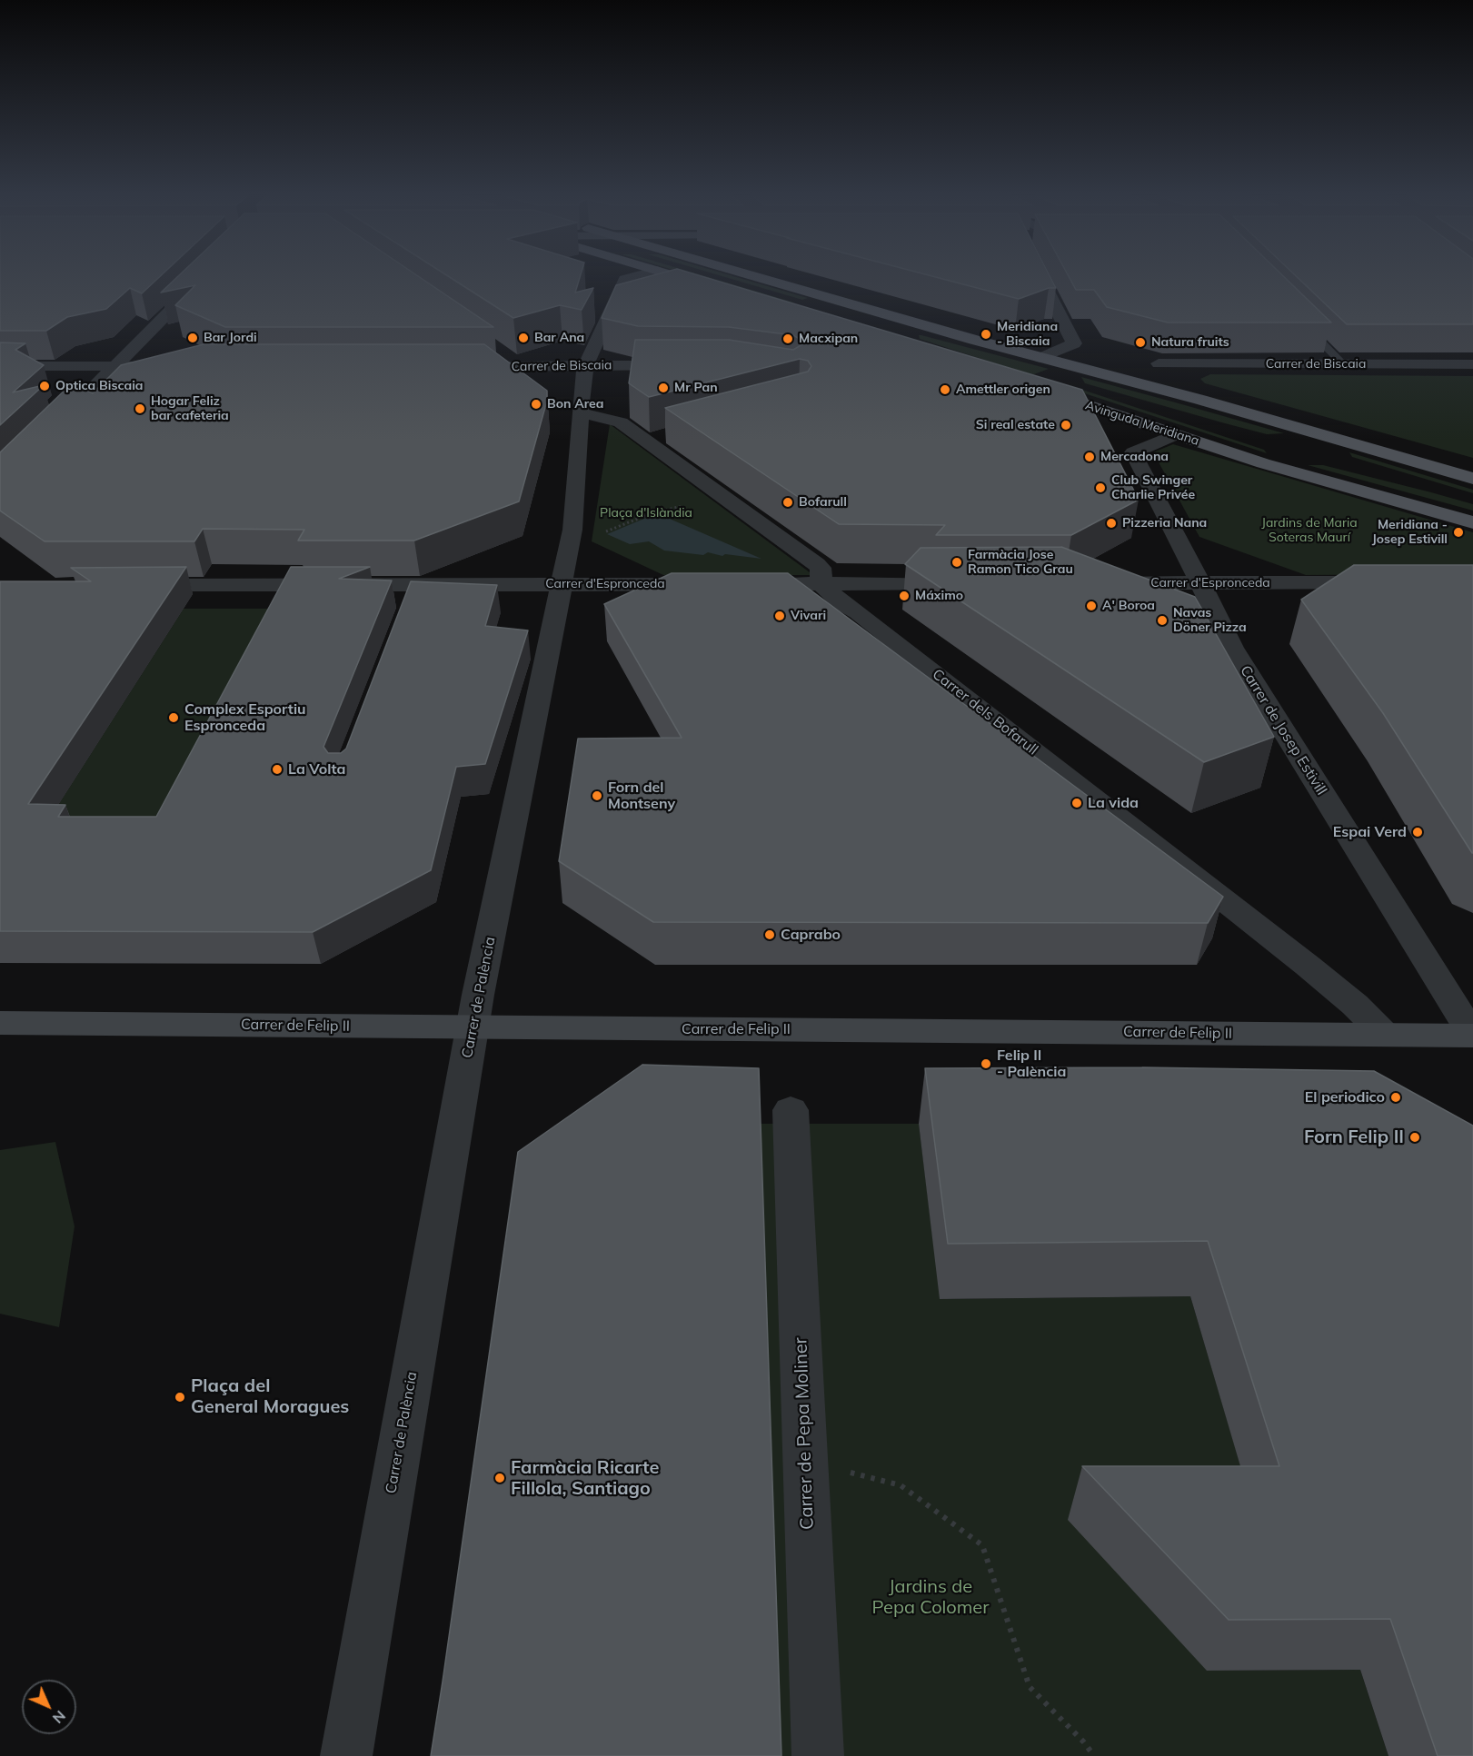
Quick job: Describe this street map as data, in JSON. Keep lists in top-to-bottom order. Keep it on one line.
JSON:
{"streets":{"main road":["Avinguda Meridiana","Carrer de Felip II"],"street":["Carrer de Biscaia","Carrer d'Espronceda","Carrer dels Bofarull","Carrer de Josep Estivill","Carrer de Palència","Carrer de Pepa Moliner"]},"crossings":[["Carrer de Biscaia","Carrer de Palència"],["Avinguda Meridiana","Carrer de Josep Estivill"],["Carrer d'Espronceda","Carrer de Josep Estivill"],["Carrer d'Espronceda","Carrer de Palència"],["Carrer dels Bofarull","Carrer de Palència"],["Carrer dels Bofarull","Carrer de Felip II"],["Carrer de Josep Estivill","Carrer de Felip II"],["Carrer de Palència","Carrer de Felip II"]],"parks":["Plaça d'Islàndia","Jardins de Maria Soteras Maurí","Jardins de Pepa Colomer"],"places":["Meridiana - Biscaia","Bar Jordi","Bar Ana","Macxipan","Natura fruits","Optica Biscaia","Mr Pan","Amettler origen","Bon Area","Hogar Feliz bar cafeteria","Si real estate","Mercadona","Club Swinger Charlie Privée","Bofarull","Pizzeria Nana","Meridiana - Josep Estivill","Farmàcia Jose Ramon Tico Grau","Máximo","A' Boroa","Vivari","Navas Döner Pizza","Complex Esportiu Espronceda","La Volta","Forn del Montseny","La vida","Espai Verd","Caprabo","Felip II - Palència","El periodico","Forn Felip II","Plaça del General Moragues","Farmàcia Ricarte Fillola, Santiago"],"north":"bottom right"}
